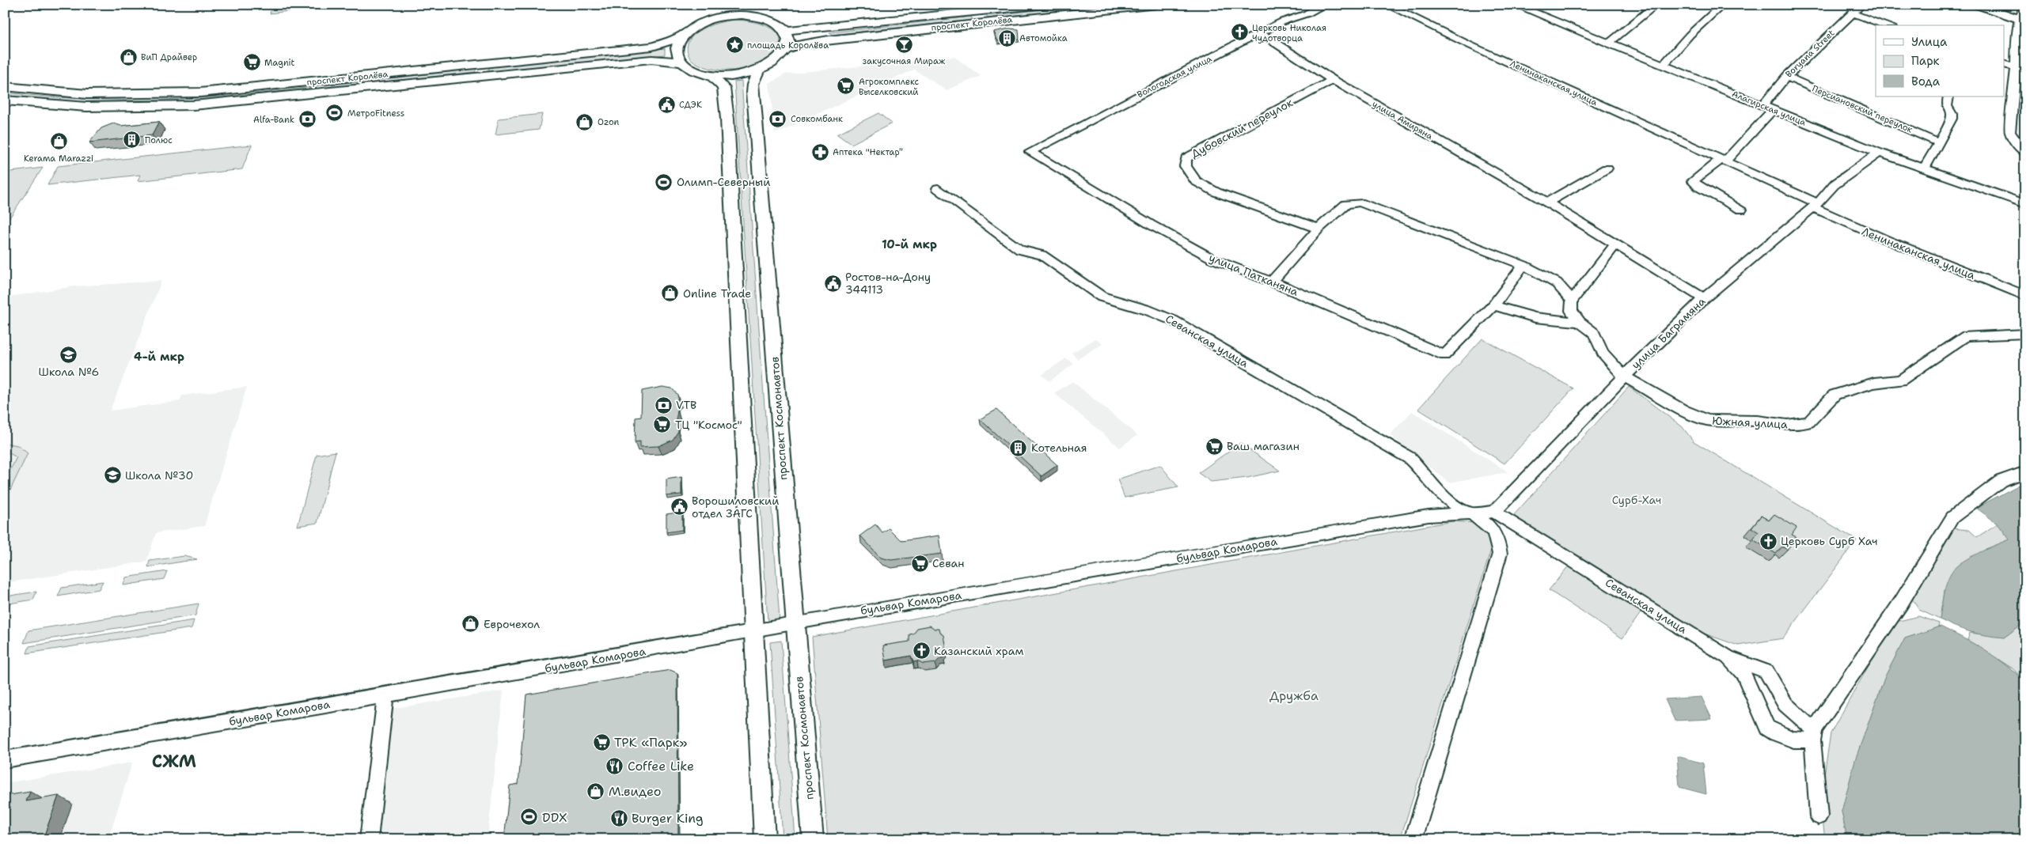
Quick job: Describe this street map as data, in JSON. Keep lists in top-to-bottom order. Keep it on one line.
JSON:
{"streets":{"main road":["проспект Королёва","проспект Космонавтов"],"street":["Boryana Street","Вологодская улица","Ленинаканская улица","Алагирская улица","Персиановский переулок","улица Амиряна","Дубовский переулок","улица Патканяна","улица Баграмяна","Севанская улица","Южная улица","бульвар Комарова"]},"crossings":[["Boryana Street","Ленинаканская улица"],["Boryana Street","Алагирская улица"],["Boryana Street","Персиановский переулок"],["Вологодская улица","улица Амиряна"],["Вологодская улица","улица Патканяна"],["Ленинаканская улица","улица Баграмяна"],["Алагирская улица","улица Баграмяна"],["улица Амиряна","Дубовский переулок"],["улица Амиряна","улица Баграмяна"],["улица Баграмяна","Севанская улица"],["улица Баграмяна","Южная улица"],["Севанская улица","бульвар Комарова"],["проспект Космонавтов","бульвар Комарова"]],"districts":["10-й мкр","4-й мкр","СЖМ"],"parks":["Сурб-Хач","Дружба"],"places":{"church":["Церковь Николая Чудотворца","Церковь Сурб Хач","Казанский храм"],"building":["Автомойка","Полюс","Котельная"],"bar":["закусочная Мираж"],"place":["площадь Королёва"],"shop":["ВиП Драйвер","Ozon","Kerama Marazzi","Online Trade","Еврочехол","М.видео"],"supermarket":["Magnit","Агрокомплекс Выселковский","ТЦ \"Космос\"","Ваш магазин","Севан","ТРК «Парк»"],"public building":["СДЭК","Ростов-на-Дону 344113","Ворошиловский отдел ЗАГС"],"sports":["МетроFitness","Олимп-Северный","DDX"],"bank":["Совкомбанк","Alfa-Bank","VTB"],"pharmacy":["Аптека \"Нектар\""],"school or university":["Школа №6","Школа №30"],"restaurant":["Coffee Like","Burger King"]},"legend":["Улица","Парк","Вода"]}
